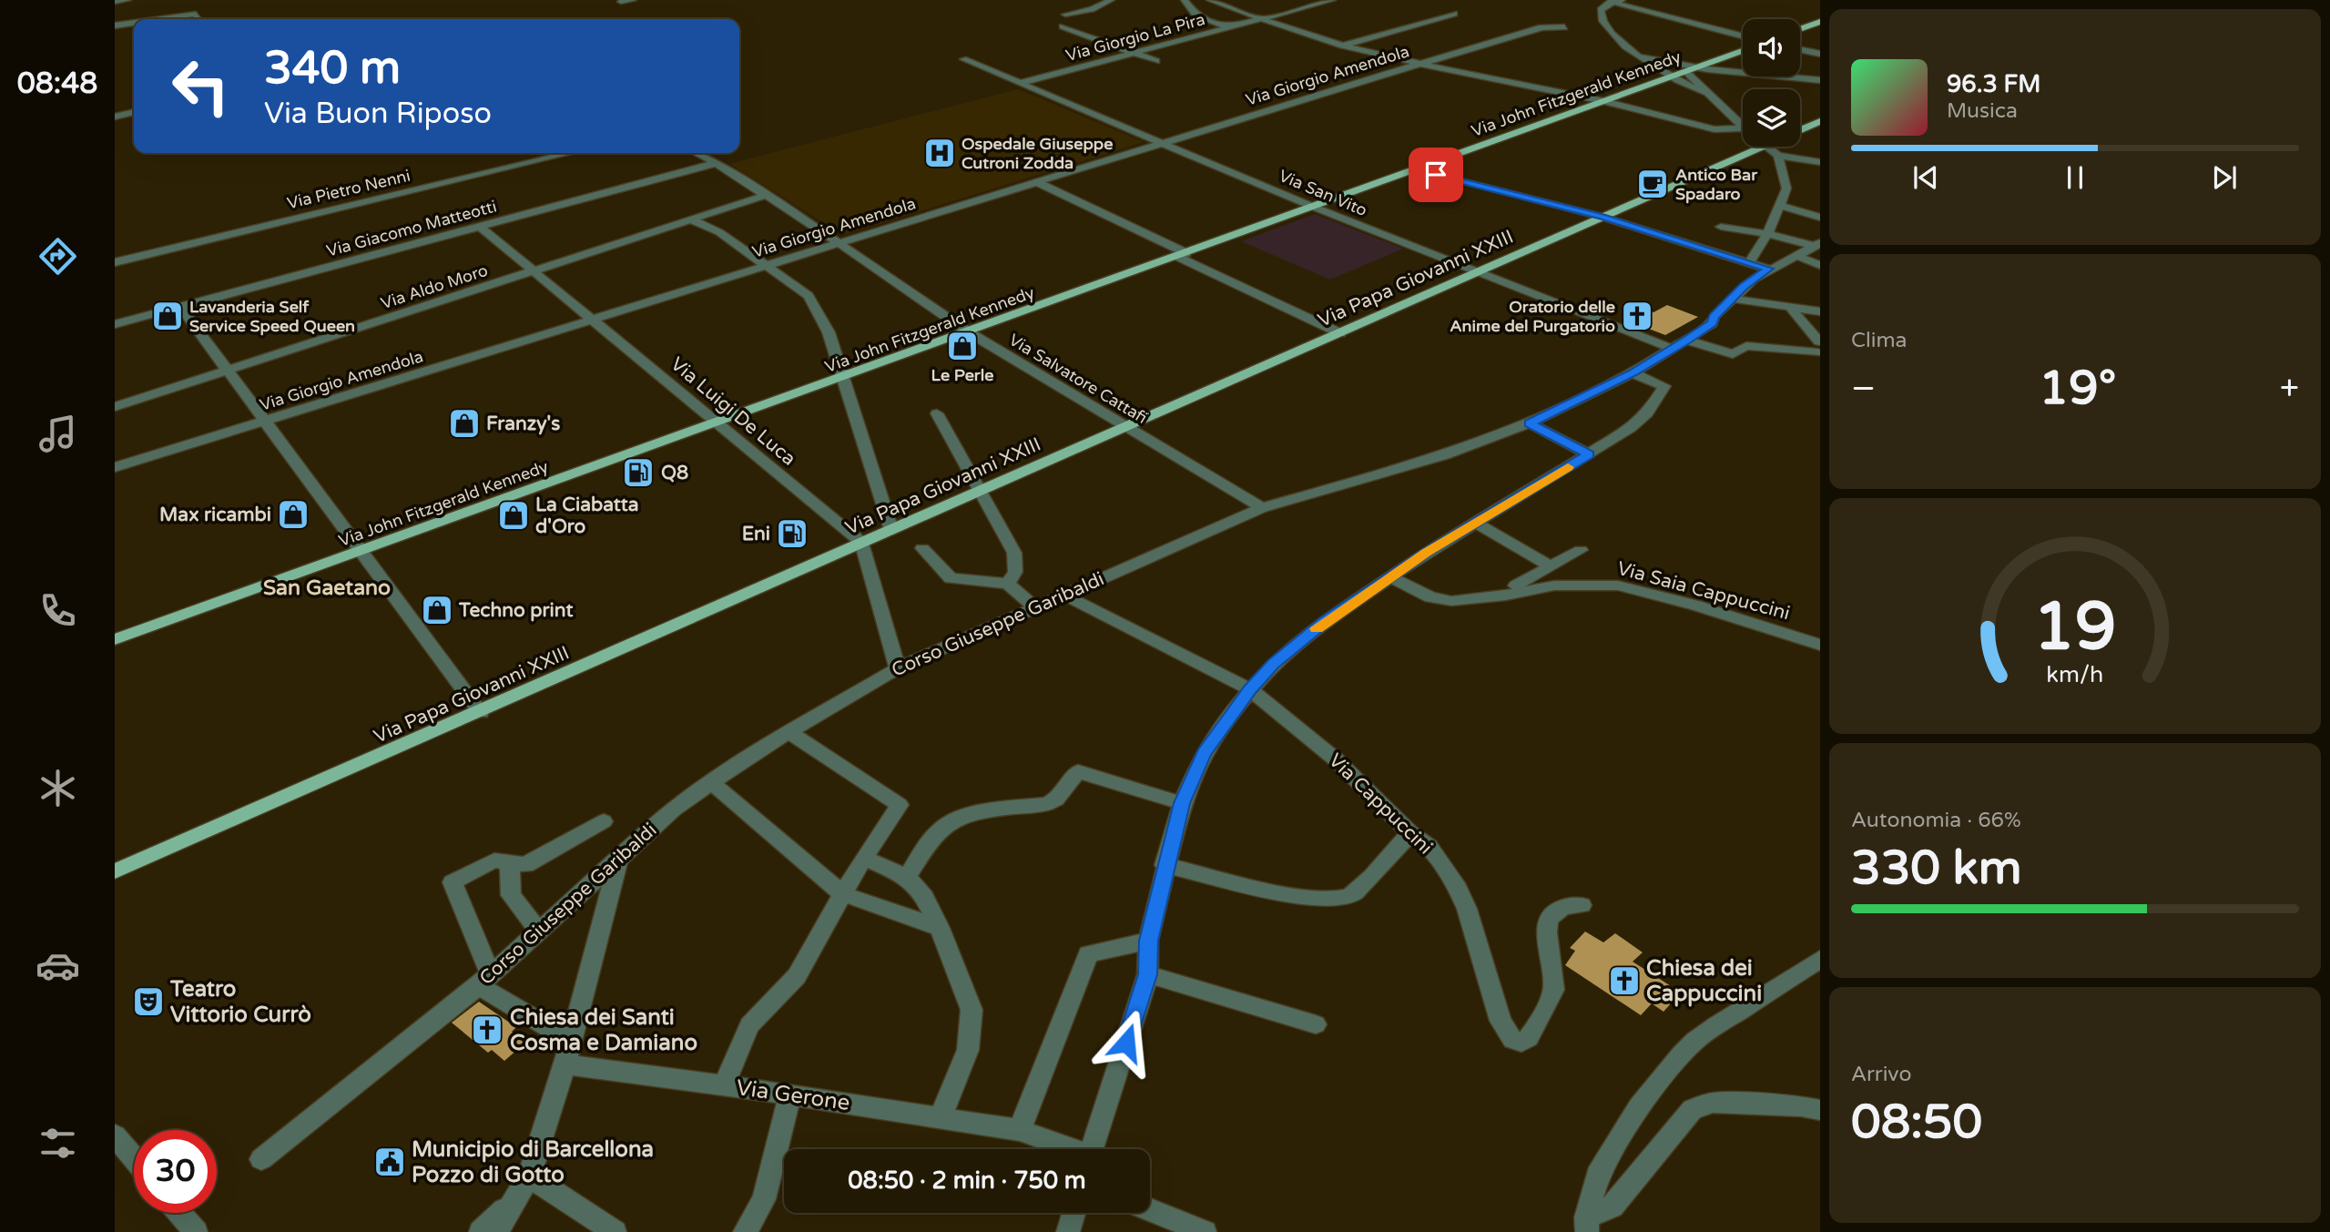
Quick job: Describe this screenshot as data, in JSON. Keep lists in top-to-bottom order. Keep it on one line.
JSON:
{"streets":{"main road":["Via John Fitzgerald Kennedy","Via Papa Giovanni XXIII"],"street":["Via Giorgio La Pira","Via Giorgio Amendola","Via Pietro Nenni","Via San Vito","Via Giacomo Matteotti","Via Aldo Moro","Via Salvatore Cattafi","Via Luigi De Luca","Via Saia Cappuccini","Corso Giuseppe Garibaldi","Via Cappuccini","Via Gerone"]},"crossings":[["Via Giorgio La Pira","Via San Vito"],["Via Giorgio Amendola","Via San Vito"],["Via Giorgio Amendola","Via Salvatore Cattafi"],["Via Giorgio Amendola","Via Luigi De Luca"],["Via John Fitzgerald Kennedy","Via San Vito"],["Via John Fitzgerald Kennedy","Via Salvatore Cattafi"],["Via John Fitzgerald Kennedy","Via Luigi De Luca"],["Via San Vito","Via Papa Giovanni XXIII"],["Via San Vito","Corso Giuseppe Garibaldi"],["Via Giacomo Matteotti","Via Salvatore Cattafi"],["Via Giacomo Matteotti","Via Luigi De Luca"],["Via Papa Giovanni XXIII","Via Salvatore Cattafi"],["Via Papa Giovanni XXIII","Via Luigi De Luca"],["Via Aldo Moro","Via Salvatore Cattafi"],["Via Aldo Moro","Via Luigi De Luca"],["Via Salvatore Cattafi","Corso Giuseppe Garibaldi"],["Corso Giuseppe Garibaldi","Via Cappuccini"]],"districts":["San Gaetano"],"places":{"hospital":["Ospedale Giuseppe Cutroni Zodda"],"cafe":["Antico Bar Spadaro"],"shop":["Lavanderia Self Service Speed Queen","Le Perle","Franzy's","Max ricambi","La Ciabatta d'Oro","Techno print"],"church":["Oratorio delle Anime del Purgatorio","Chiesa dei Cappuccini","Chiesa dei Santi Cosma e Damiano"],"fuel station":["Q8","Eni"],"theatre":["Teatro Vittorio Currò"],"public building":["Municipio di Barcellona Pozzo di Gotto"]},"page":{"tabs":"08:48","turn":["340 m","Via Buon Riposo"],"song":["96.3 FM","Musica"],"tile":["Clima",["Autonomia · 66%","330 km"],["Arrivo","08:50"]],"heat":["−","19°","+"],"limit":"30","trip":"08:50 · 2 min · 750 m","gauge":["19","km/h"]}}
